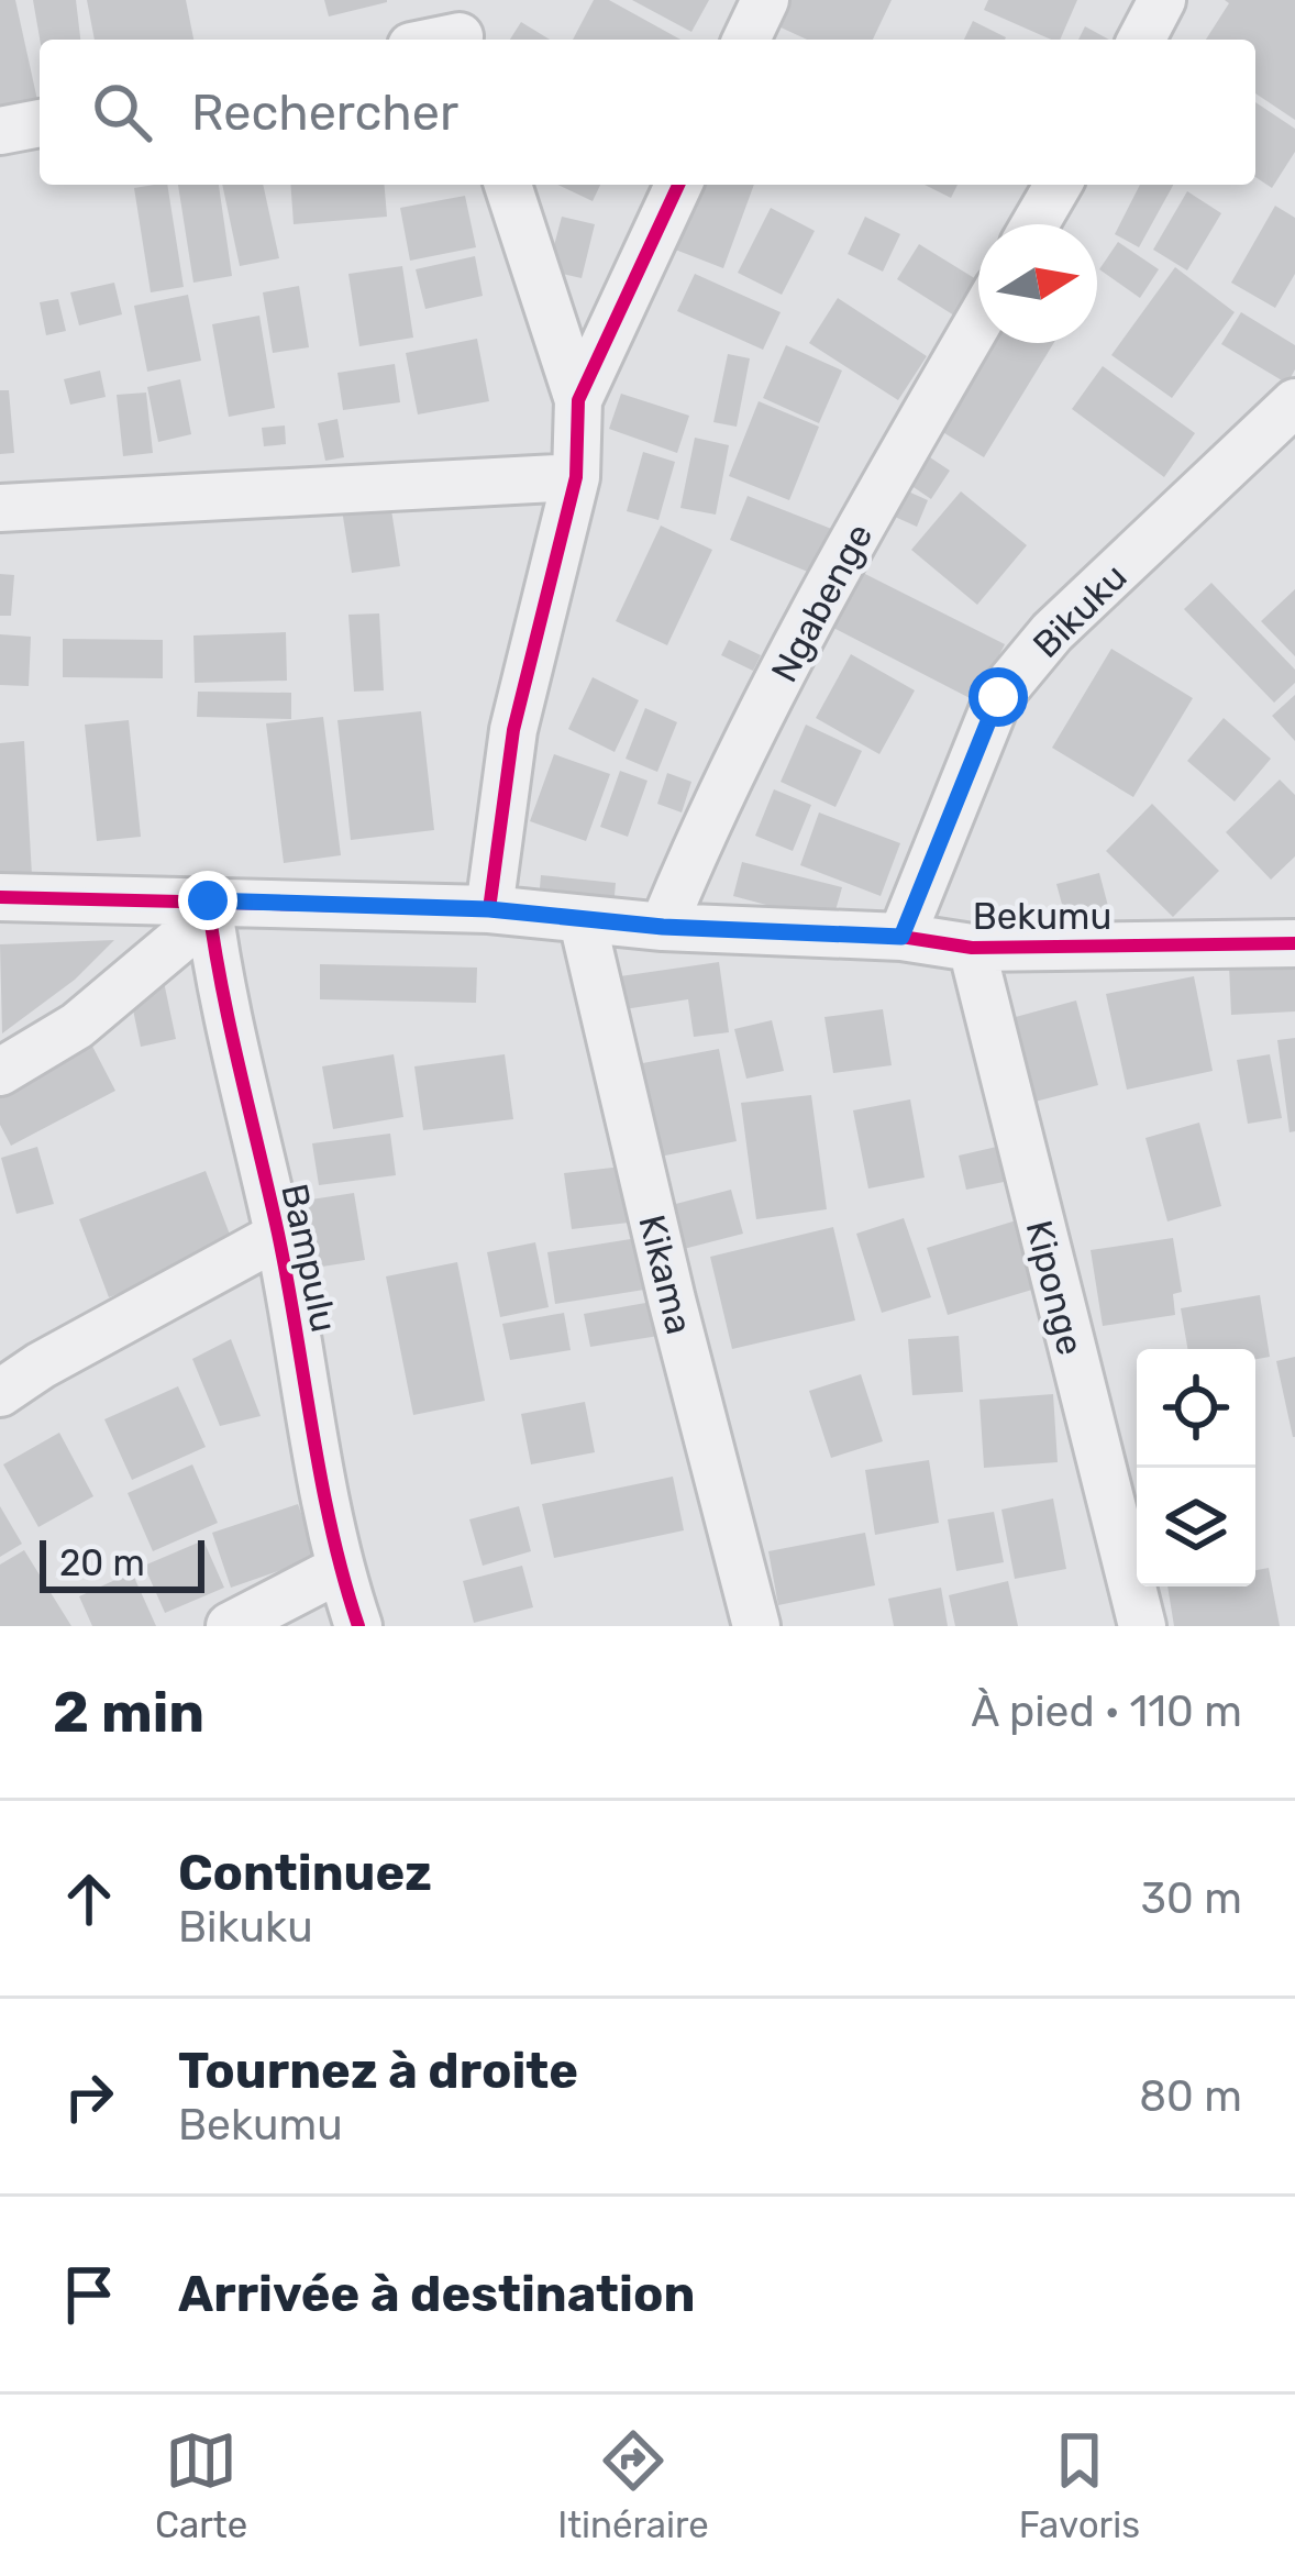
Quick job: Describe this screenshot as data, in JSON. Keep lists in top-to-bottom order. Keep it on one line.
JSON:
{"streets":{"street":["Ngabenge","Bikuku","Bekumu","Bampulu","Kikama","Kiponge"]},"crossings":[["Ngabenge","Bekumu"],["Bikuku","Bekumu"],["Bekumu","Bampulu"],["Bekumu","Kikama"],["Bekumu","Kiponge"]],"scale_bar":"20 m","north":"right","page":{"search":"Rechercher","scale":"20 m","heading":["2 min","À pied · 110 m"],"list":[["Continuez","Bikuku","30 m"],["Tournez à droite","Bekumu","80 m"],"Arrivée à destination"],"nav":["Carte","Itinéraire","Favoris"]}}
